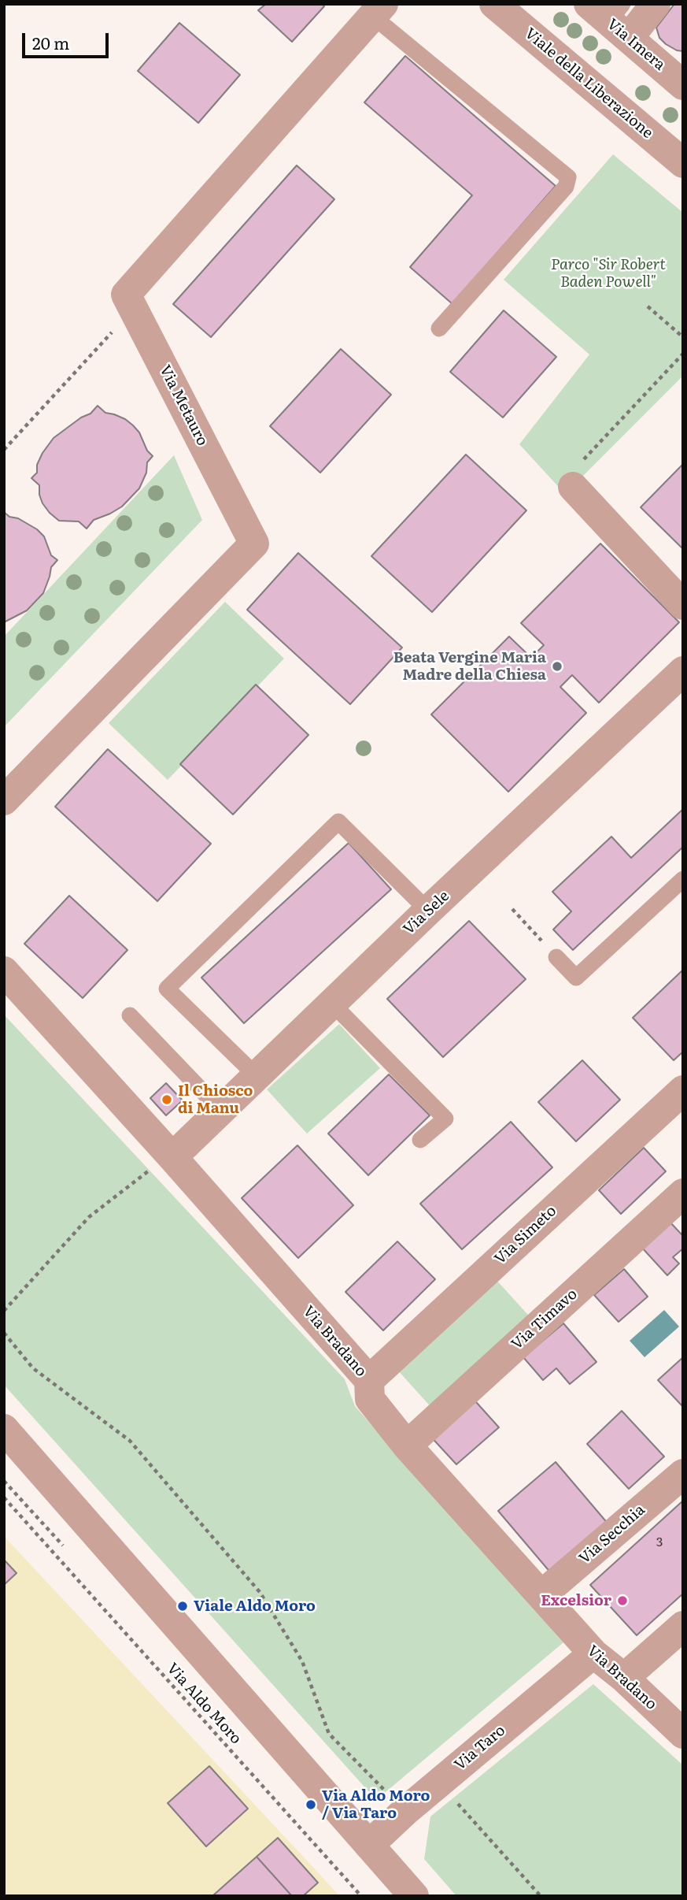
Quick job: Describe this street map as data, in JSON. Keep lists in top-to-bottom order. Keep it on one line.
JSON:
{"streets":{"street":["Via Imera","Viale della Liberazione","Via Metauro","Via Sele","Via Simeto","Via Timavo","Via Bradano","Via Secchia","Via Taro"],"path":["Via Aldo Moro"]},"crossings":[["Via Sele","Via Bradano"],["Via Simeto","Via Bradano"],["Via Timavo","Via Bradano"],["Via Bradano","Via Secchia"],["Via Bradano","Via Taro"]],"parks":["Parco \"Sir Robert Baden Powell\""],"places":["Beata Vergine Maria Madre della Chiesa","Il Chiosco di Manu","Excelsior","Viale Aldo Moro","Via Aldo Moro / Via Taro"],"house_numbers":["3"],"scale_bar":"20 m"}
